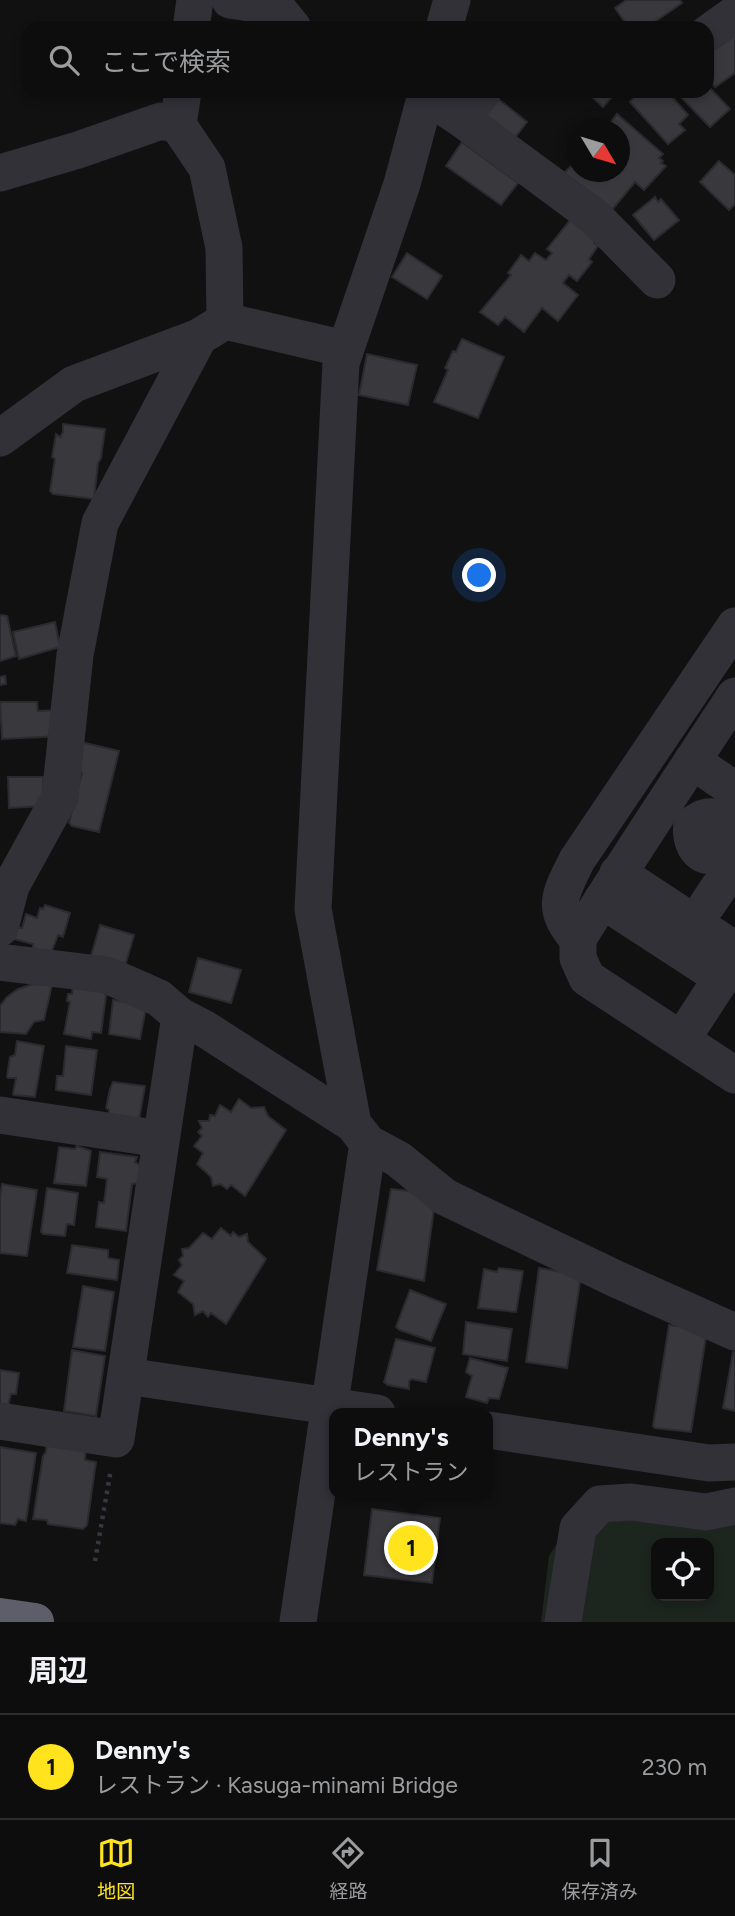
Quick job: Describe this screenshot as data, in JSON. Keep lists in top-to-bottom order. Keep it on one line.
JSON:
{"north":"bottom right","page":{"search":"ここで検索","popup":["Denny's","レストラン"],"pins":"1","heading":"周辺","list":[{"mark":"1","name":"Denny's","note":"レストラン · Kasuga-minami Bridge","value":"230 m"}],"nav":["地図","経路","保存済み"]}}
